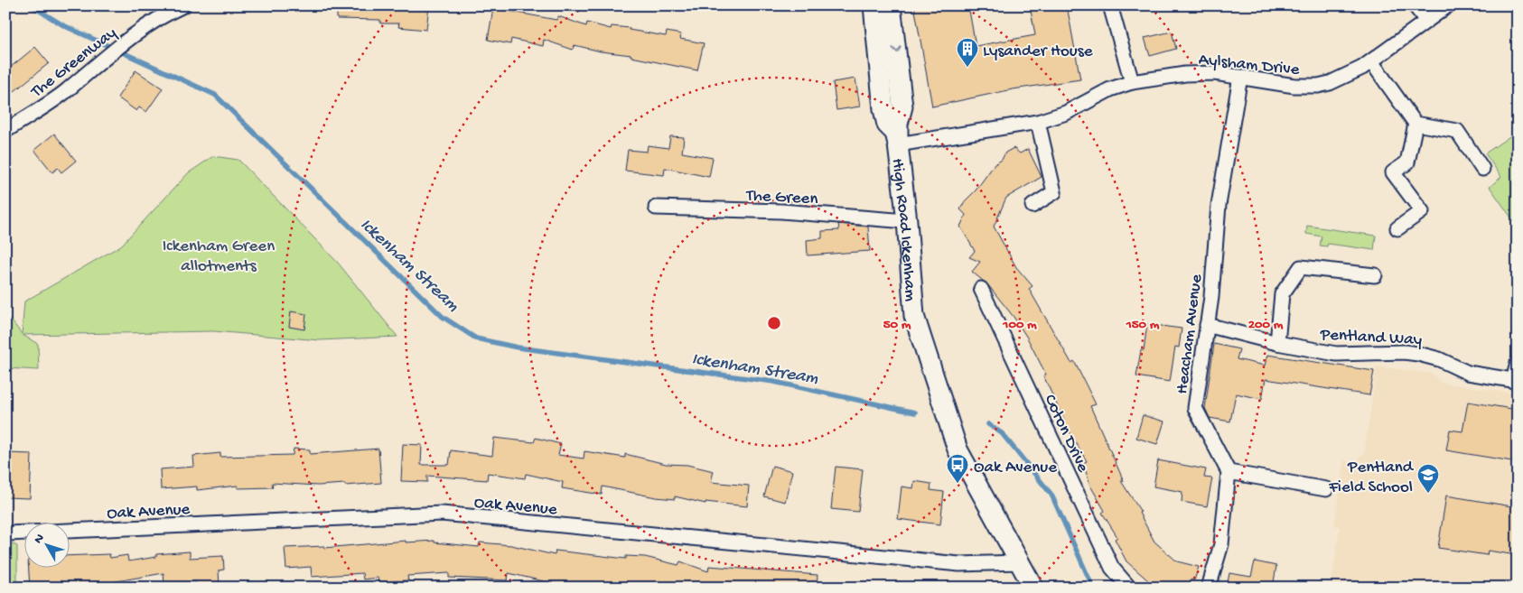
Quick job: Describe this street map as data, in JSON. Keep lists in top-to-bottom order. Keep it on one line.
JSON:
{"streets":{"main road":["High Road Ickenham"],"street":["The Greenway","Aylsham Drive","The Green","Heacham Avenue","Pentland Way","Coton Drive","Oak Avenue"]},"crossings":[["Aylsham Drive","High Road Ickenham"],["Aylsham Drive","Heacham Avenue"],["The Green","High Road Ickenham"],["High Road Ickenham","Oak Avenue"],["Heacham Avenue","Pentland Way"]],"water":["Ickenham Stream"],"parks":["Ickenham Green allotments"],"places":{"building":["Lysander House"],"bus stop":["Oak Avenue"],"school or university":["Pentland Field School"]},"north":"top left","rings":["50 m","100 m","150 m","200 m"]}
